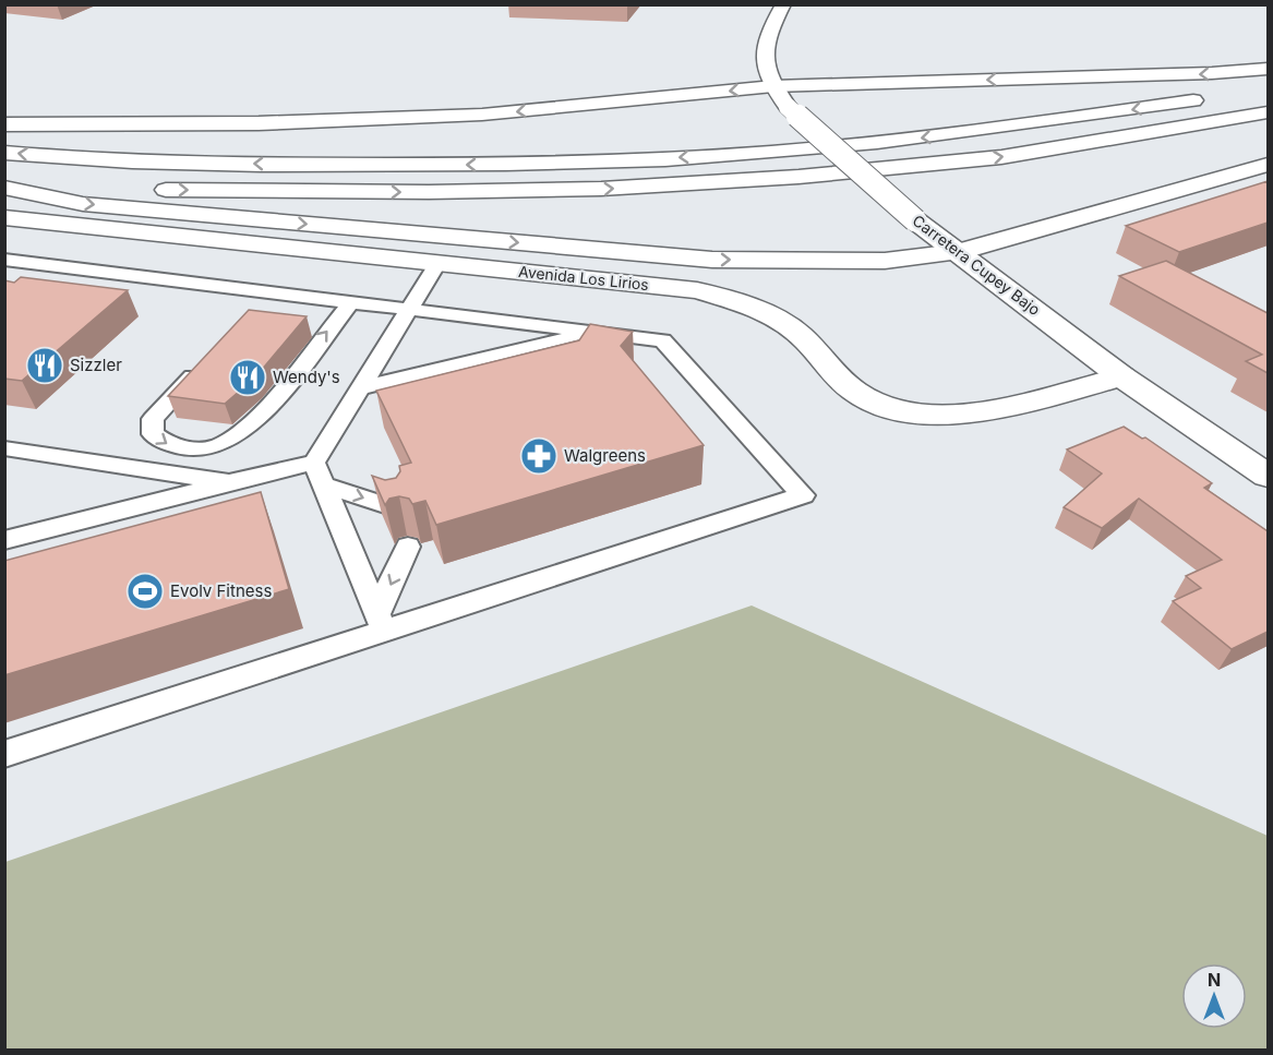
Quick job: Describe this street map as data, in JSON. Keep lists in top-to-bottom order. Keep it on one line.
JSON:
{"streets":{"main road":["Carretera Cupey Bajo","Avenida Los Lirios"]},"crossings":[["Carretera Cupey Bajo","Avenida Los Lirios"]],"places":{"restaurant":["Sizzler","Wendy's"],"pharmacy":["Walgreens"],"sports":["Evolv Fitness"]},"north":"top"}
